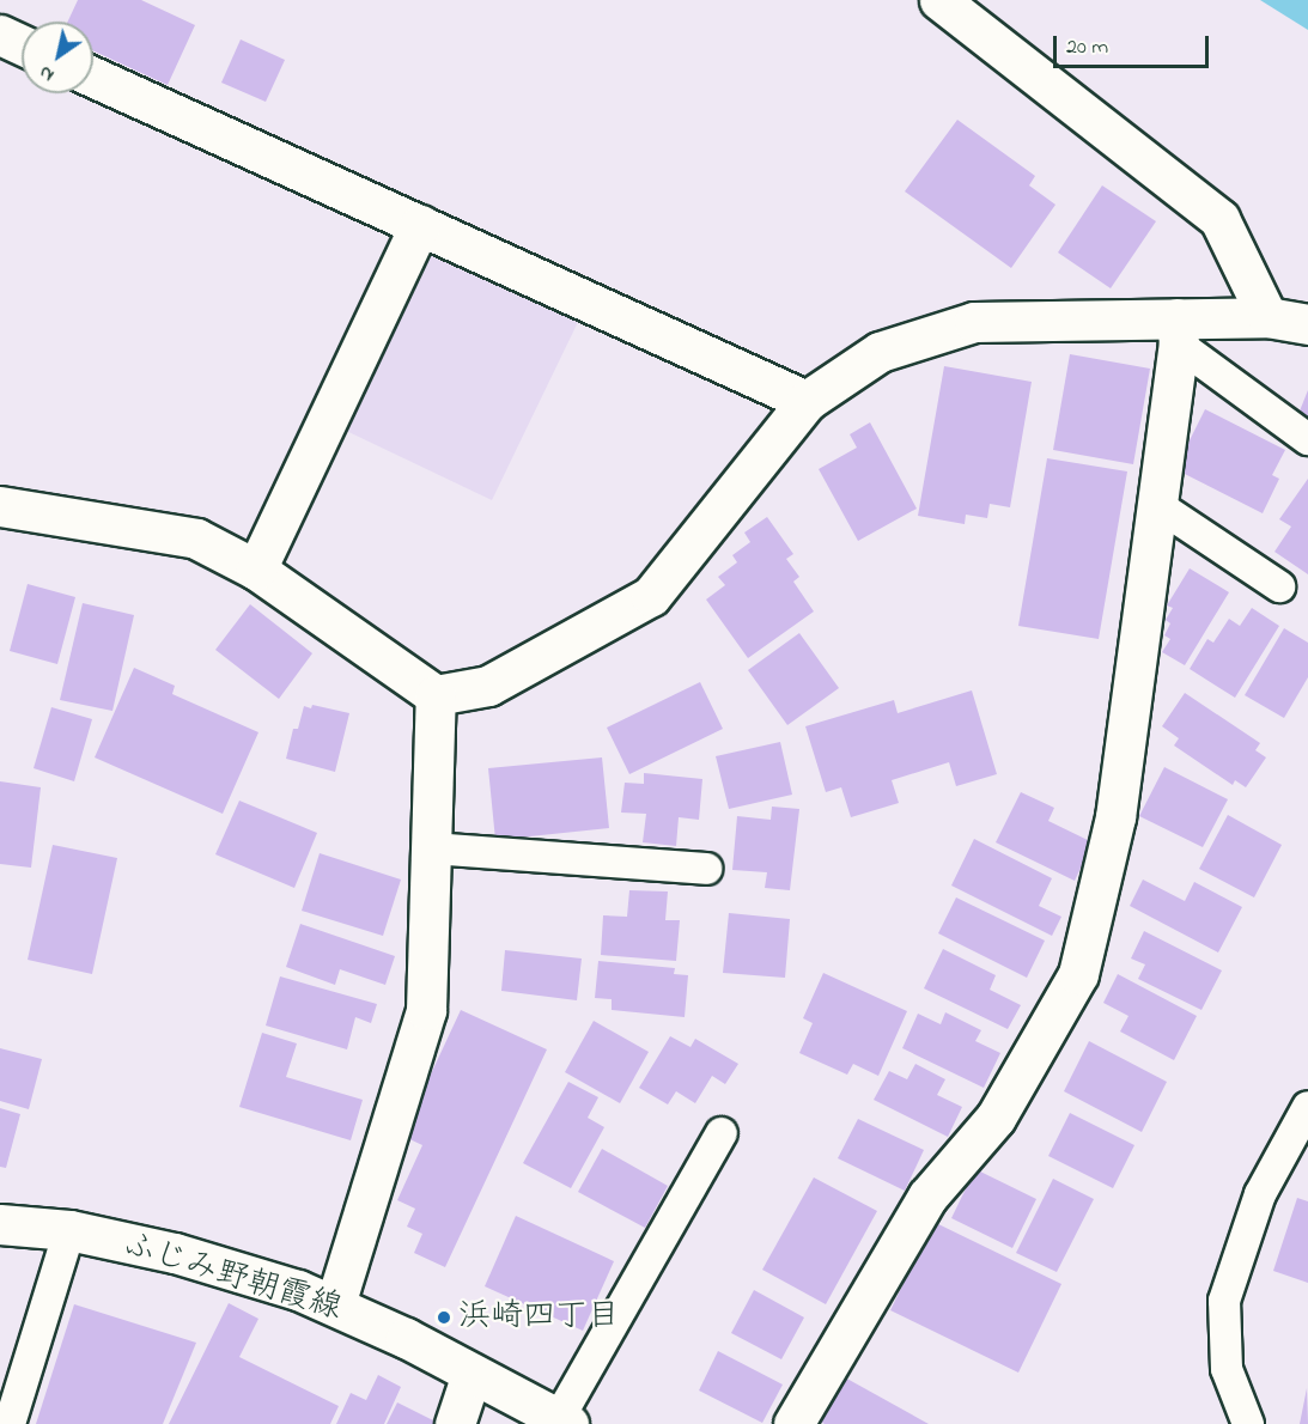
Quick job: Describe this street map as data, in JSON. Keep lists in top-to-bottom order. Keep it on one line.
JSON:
{"streets":{"street":["ふじみ野朝霞線"]},"places":["浜崎四丁目"],"scale_bar":"20 m","north":"bottom left"}
